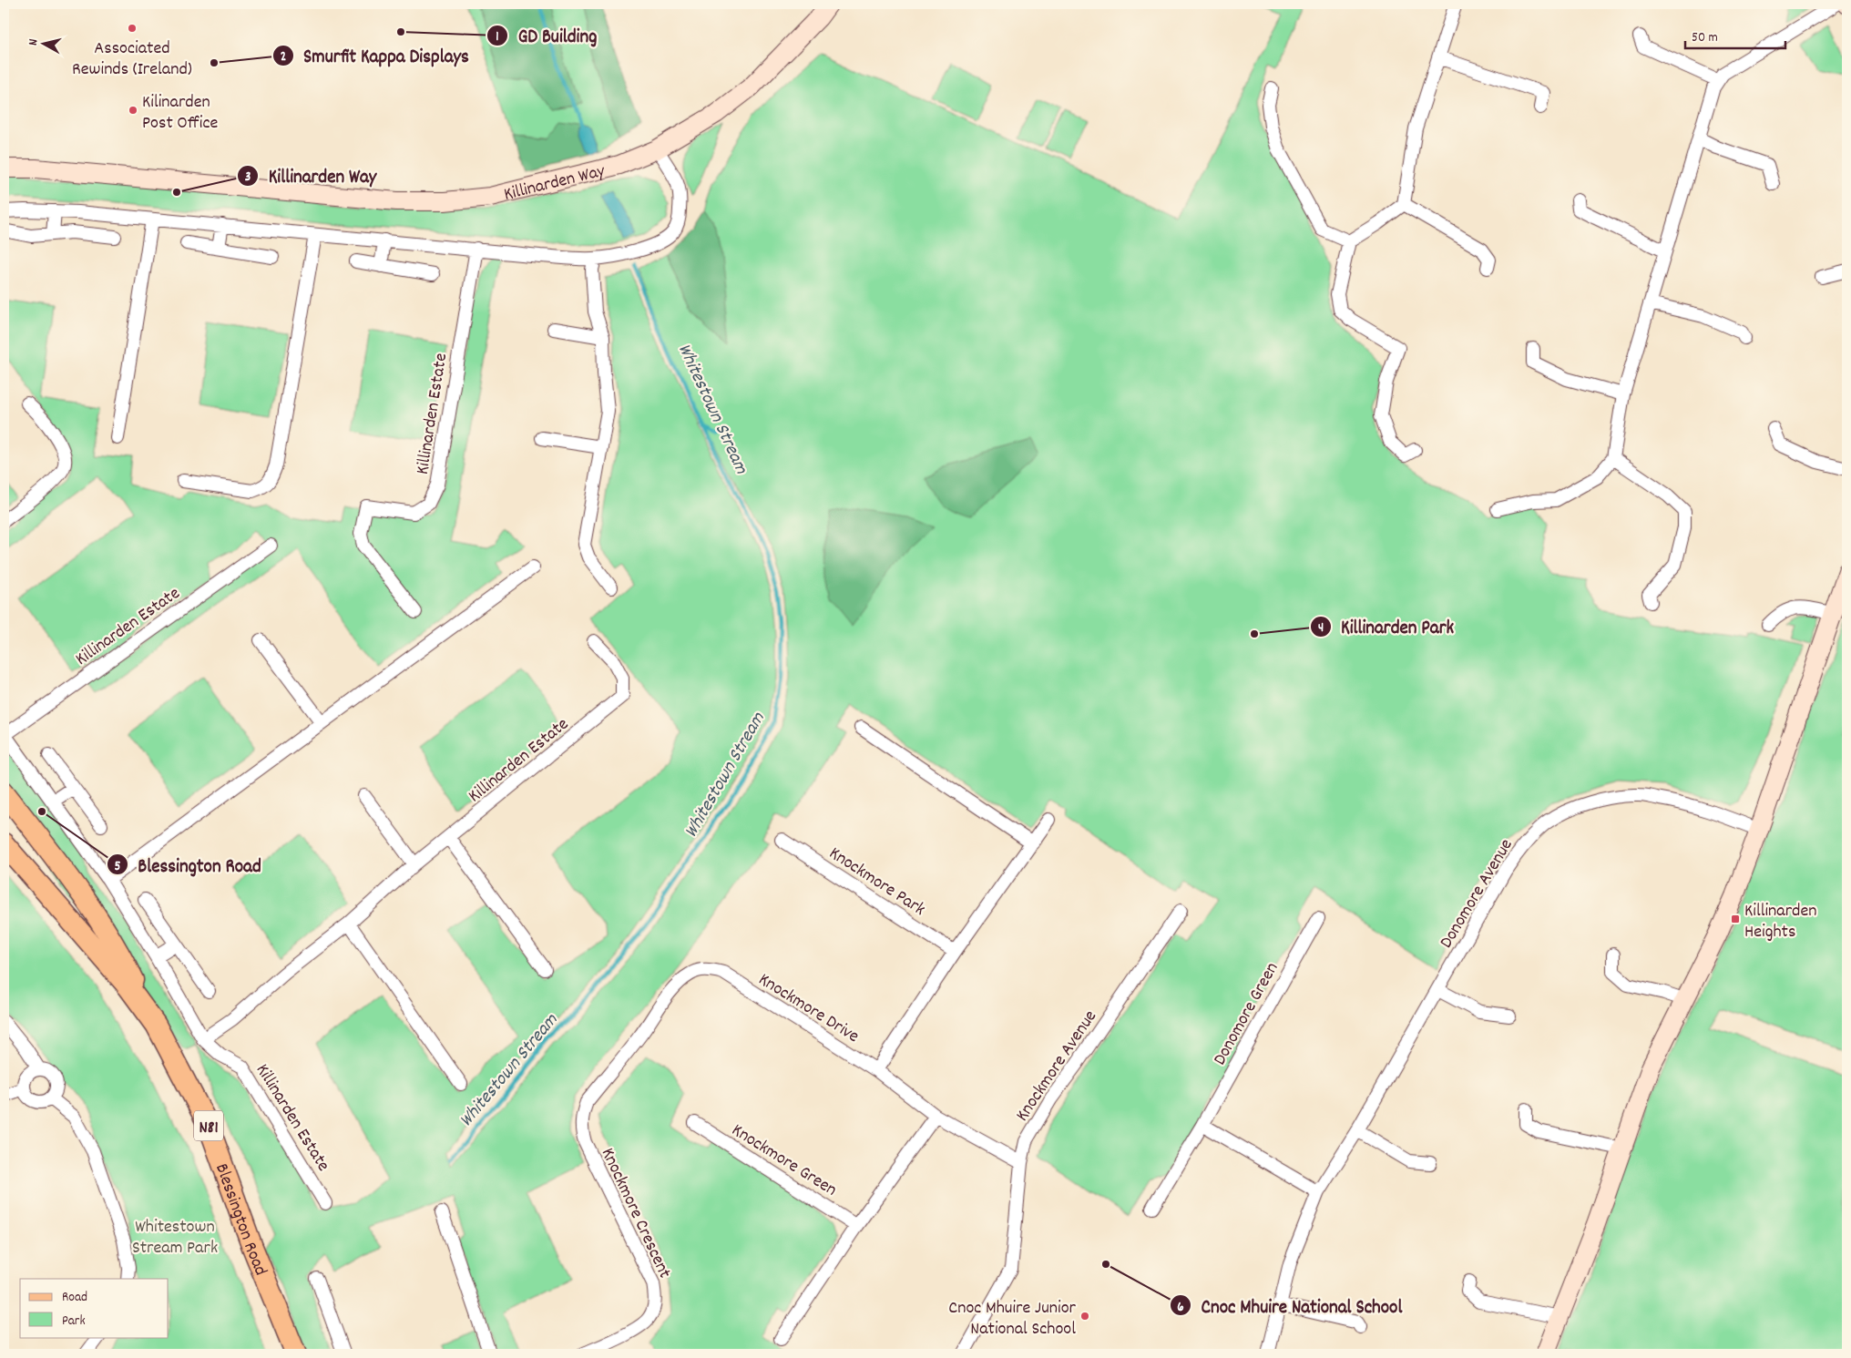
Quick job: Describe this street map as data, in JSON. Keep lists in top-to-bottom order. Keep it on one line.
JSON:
{"streets":{"main road":["N81","Blessington Road"],"street":["Killinarden Way","Killinarden Estate","Knockmore Park","Donomore Avenue","Knockmore Drive","Donomore Green","Knockmore Avenue","Knockmore Green","Knockmore Crescent"]},"crossings":[["Knockmore Drive","Knockmore Avenue"],["Knockmore Drive","Knockmore Crescent"]],"water":["Whitestown Stream"],"parks":["Whitestown Stream Park"],"places":{"other":["Associated Rewinds (Ireland)","GD Building","Smurfit Kappa Displays","Kilinarden Post Office","Killinarden Way","Killinarden Park","Blessington Road","Cnoc Mhuire National School","Cnoc Mhuire Junior National School"],"transit":["Killinarden Heights"]},"legend":["Road","Park"],"scale_bar":"50 m","north":"left"}
